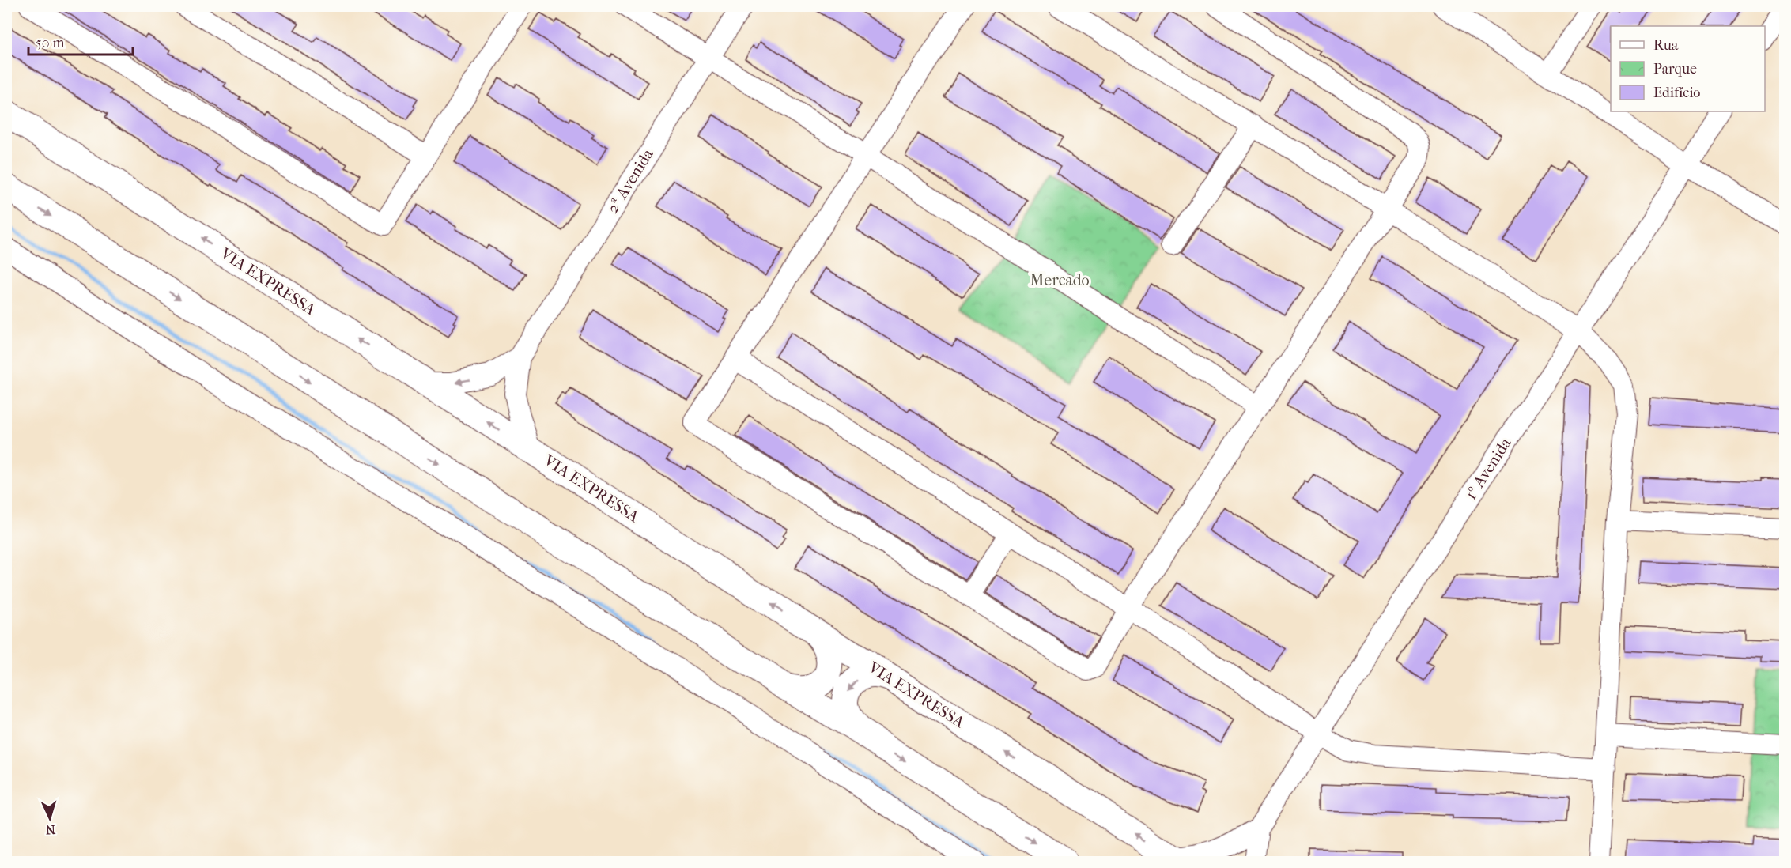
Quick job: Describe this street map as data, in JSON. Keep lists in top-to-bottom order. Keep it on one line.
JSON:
{"streets":{"main road":["VIA EXPRESSA"],"street":["2ª Avenida","1º Avenida"]},"parks":["Mercado"],"legend":["Rua","Parque","Edifício"],"scale_bar":"50 m","north":"bottom"}
